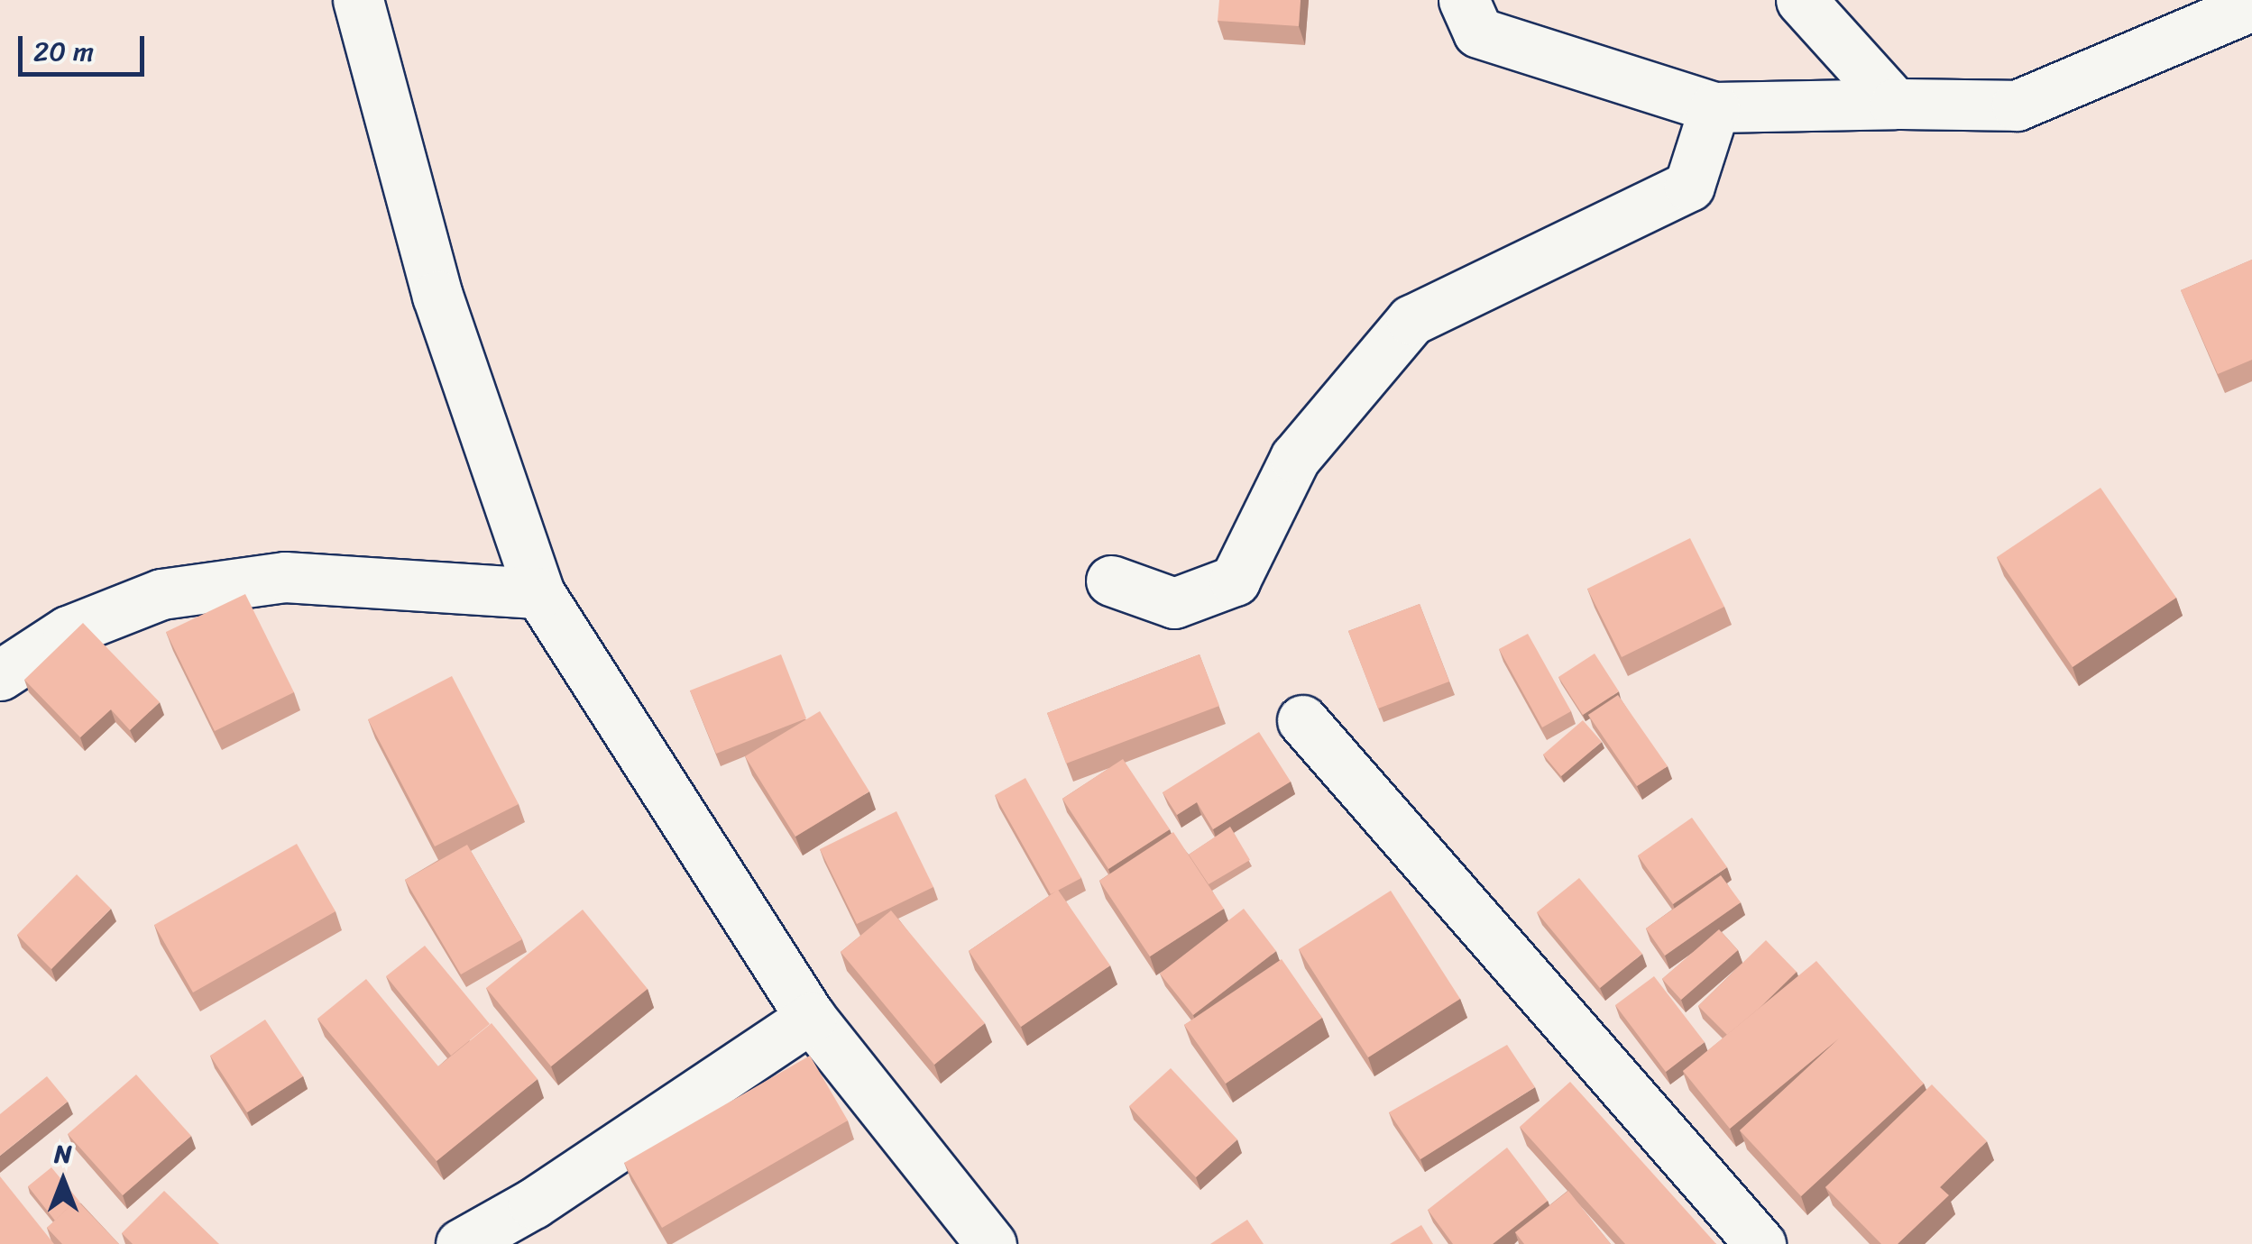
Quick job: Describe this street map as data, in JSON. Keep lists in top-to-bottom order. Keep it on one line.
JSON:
{"scale_bar":"20 m","north":"top"}
